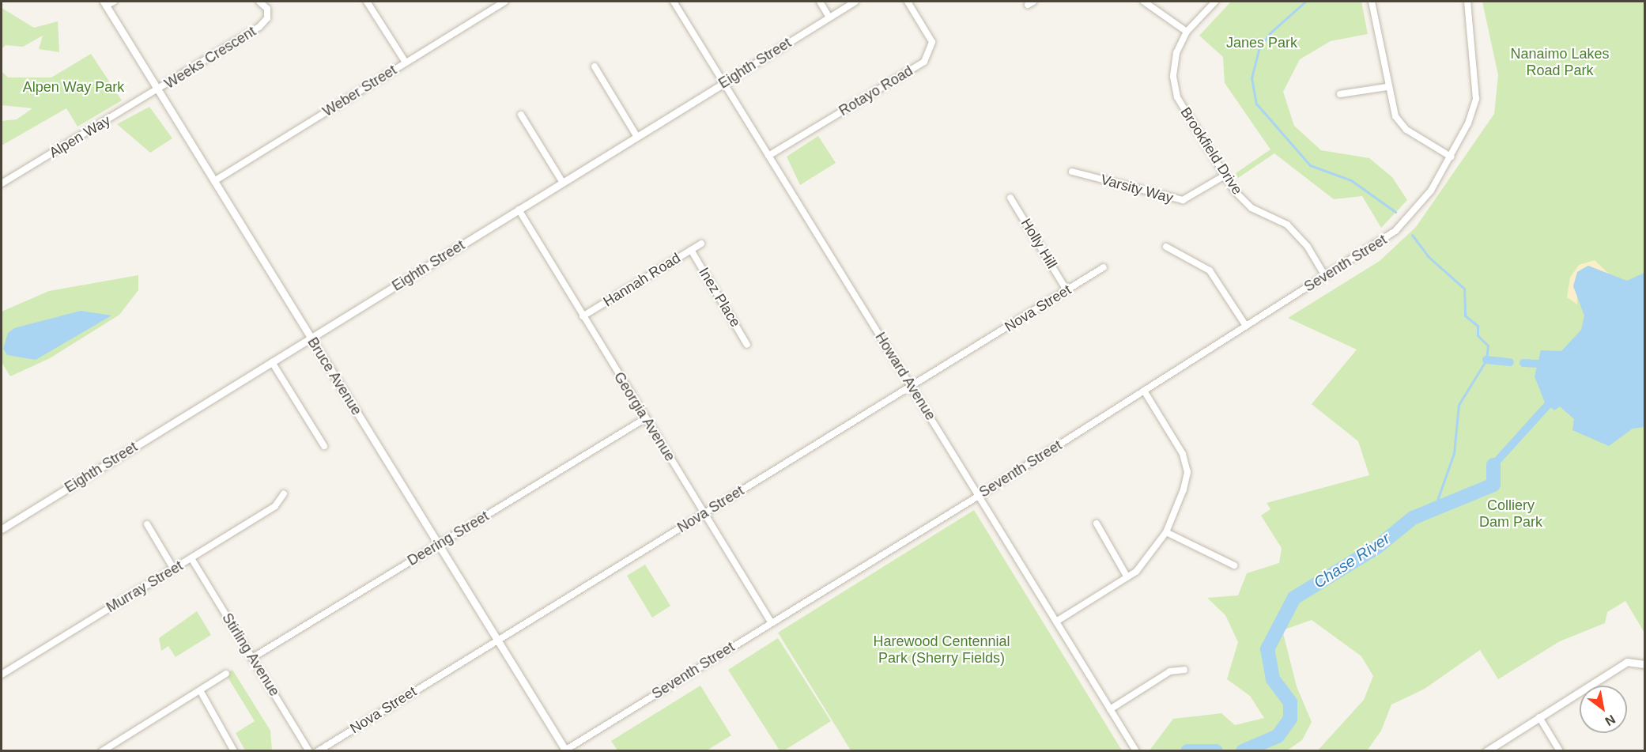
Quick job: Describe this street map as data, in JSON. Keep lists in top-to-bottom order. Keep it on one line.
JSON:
{"streets":{"street":["Weeks Crescent","Eighth Street","Weber Street","Rotayo Road","Alpen Way","Brookfield Drive","Varsity Way","Holly Hill","Seventh Street","Hannah Road","Inez Place","Nova Street","Bruce Avenue","Howard Avenue","Georgia Avenue","Deering Street","Murray Street","Stirling Avenue"]},"crossings":[["Weeks Crescent","Alpen Way"],["Weeks Crescent","Bruce Avenue"],["Eighth Street","Bruce Avenue"],["Eighth Street","Howard Avenue"],["Eighth Street","Georgia Avenue"],["Weber Street","Bruce Avenue"],["Rotayo Road","Howard Avenue"],["Alpen Way","Bruce Avenue"],["Brookfield Drive","Varsity Way"],["Brookfield Drive","Seventh Street"],["Holly Hill","Nova Street"],["Seventh Street","Bruce Avenue"],["Seventh Street","Howard Avenue"],["Seventh Street","Georgia Avenue"],["Hannah Road","Inez Place"],["Hannah Road","Georgia Avenue"],["Nova Street","Bruce Avenue"],["Nova Street","Howard Avenue"],["Nova Street","Georgia Avenue"],["Bruce Avenue","Deering Street"],["Georgia Avenue","Deering Street"],["Deering Street","Stirling Avenue"],["Murray Street","Stirling Avenue"]],"water":["Chase River"],"parks":["Janes Park","Nanaimo Lakes Road Park","Alpen Way Park","Colliery Dam Park","Harewood Centennial Park (Sherry Fields)"],"north":"bottom right"}
